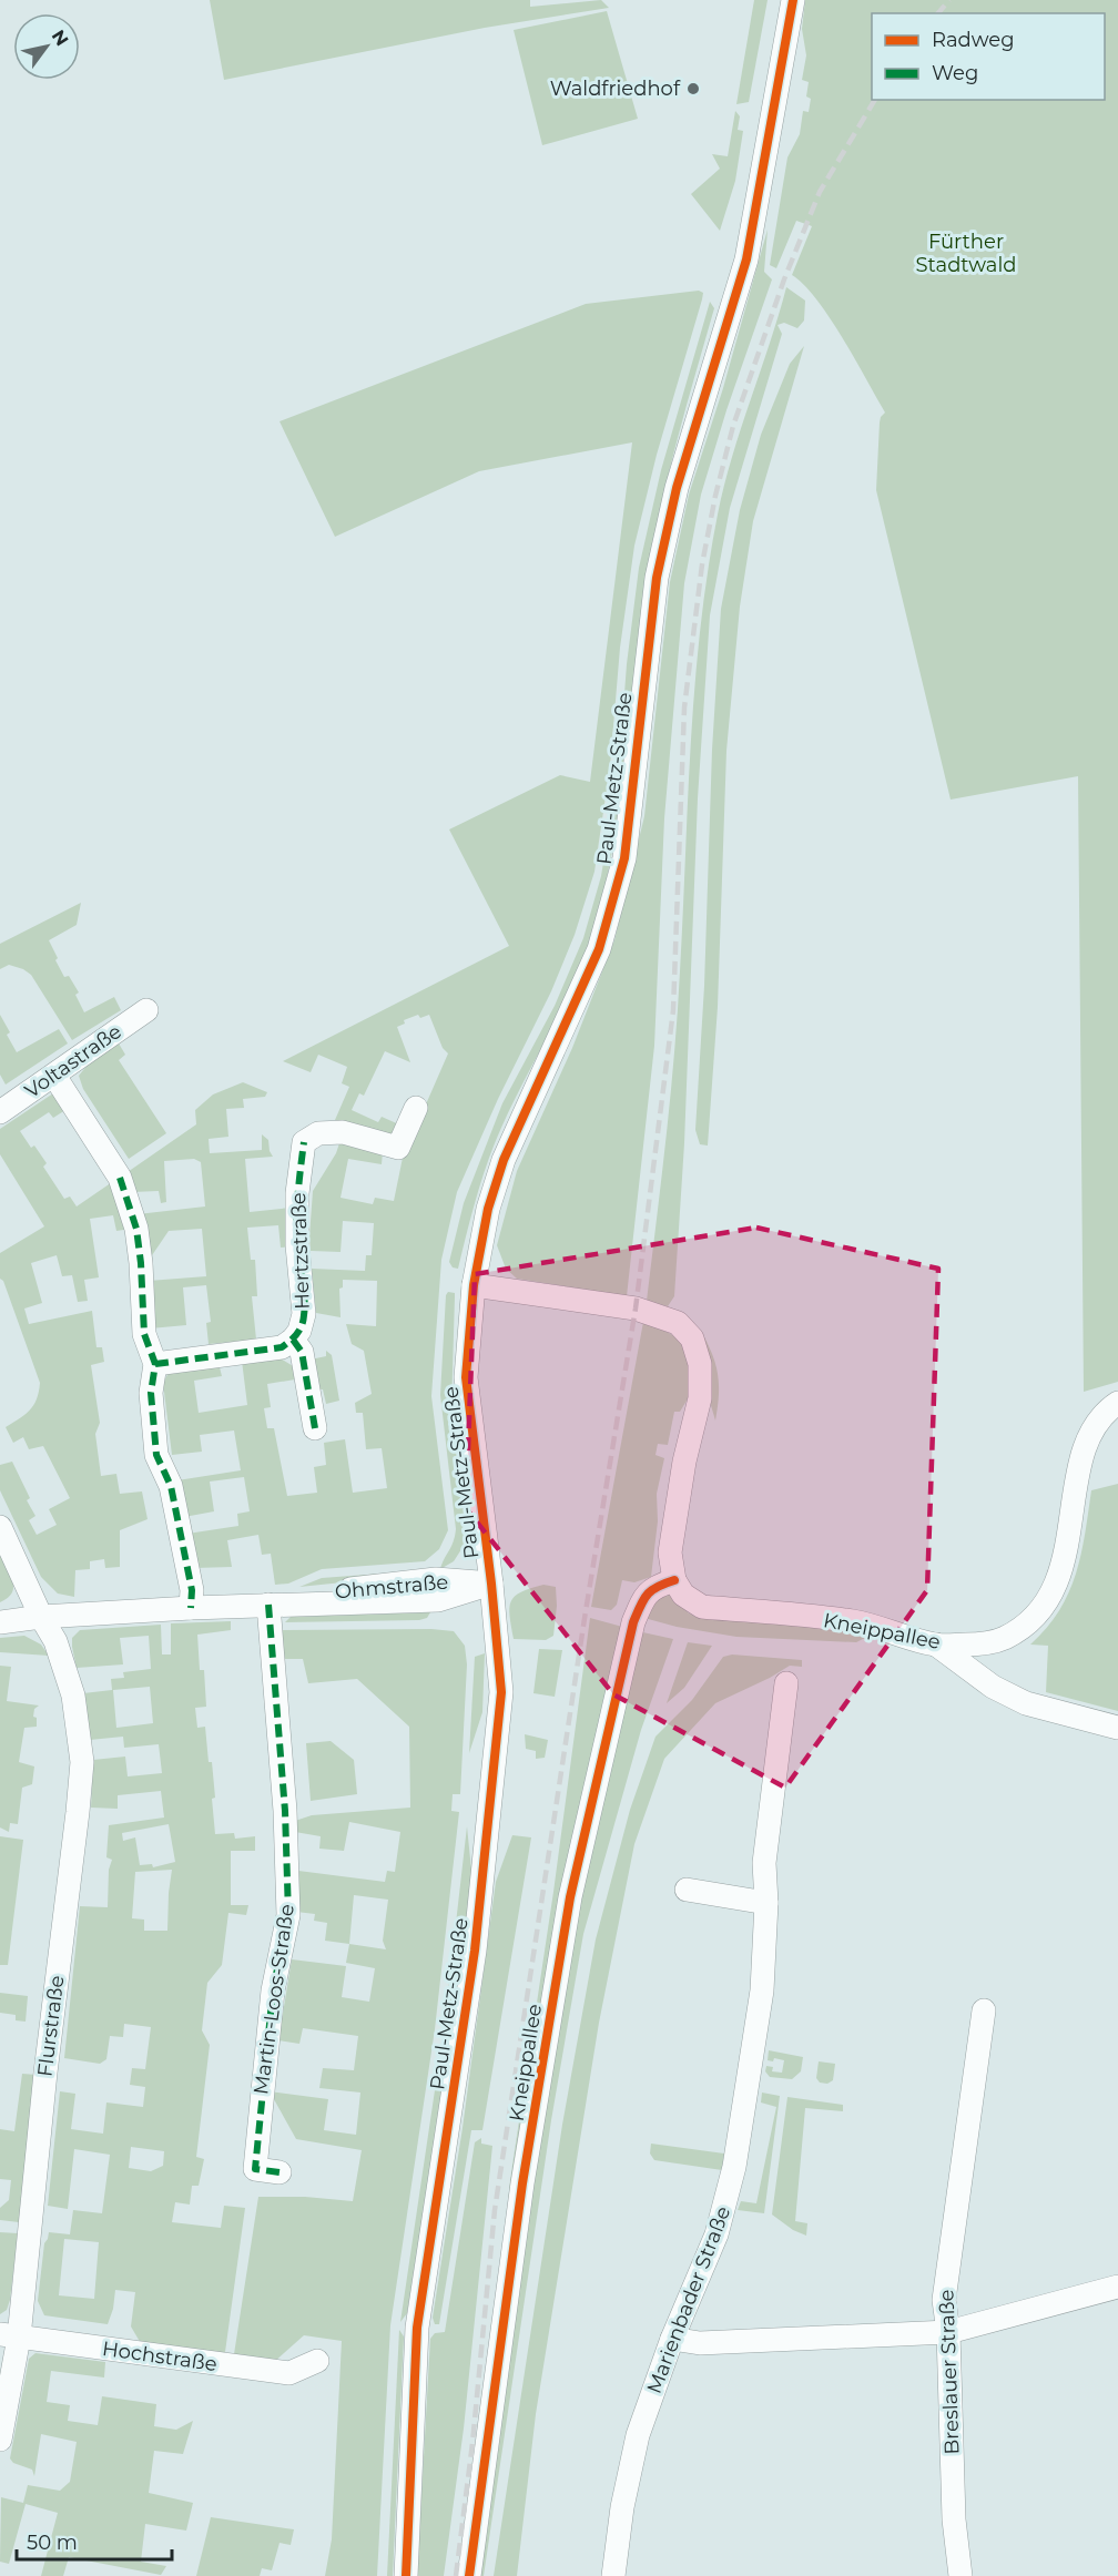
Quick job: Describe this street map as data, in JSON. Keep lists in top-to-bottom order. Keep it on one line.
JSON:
{"streets":{"street":["Paul-Metz-Straße","Voltastraße","Hertzstraße","Ohmstraße","Kneippallee","Martin-Loos-Straße","Flurstraße","Marienbader Straße","Hochstraße","Breslauer Straße"]},"crossings":[["Paul-Metz-Straße","Ohmstraße"],["Ohmstraße","Martin-Loos-Straße"],["Ohmstraße","Flurstraße"],["Flurstraße","Hochstraße"]],"parks":["Fürther Stadtwald"],"places":["Waldfriedhof"],"legend":["Radweg","Weg"],"scale_bar":"50 m","north":"top right"}
